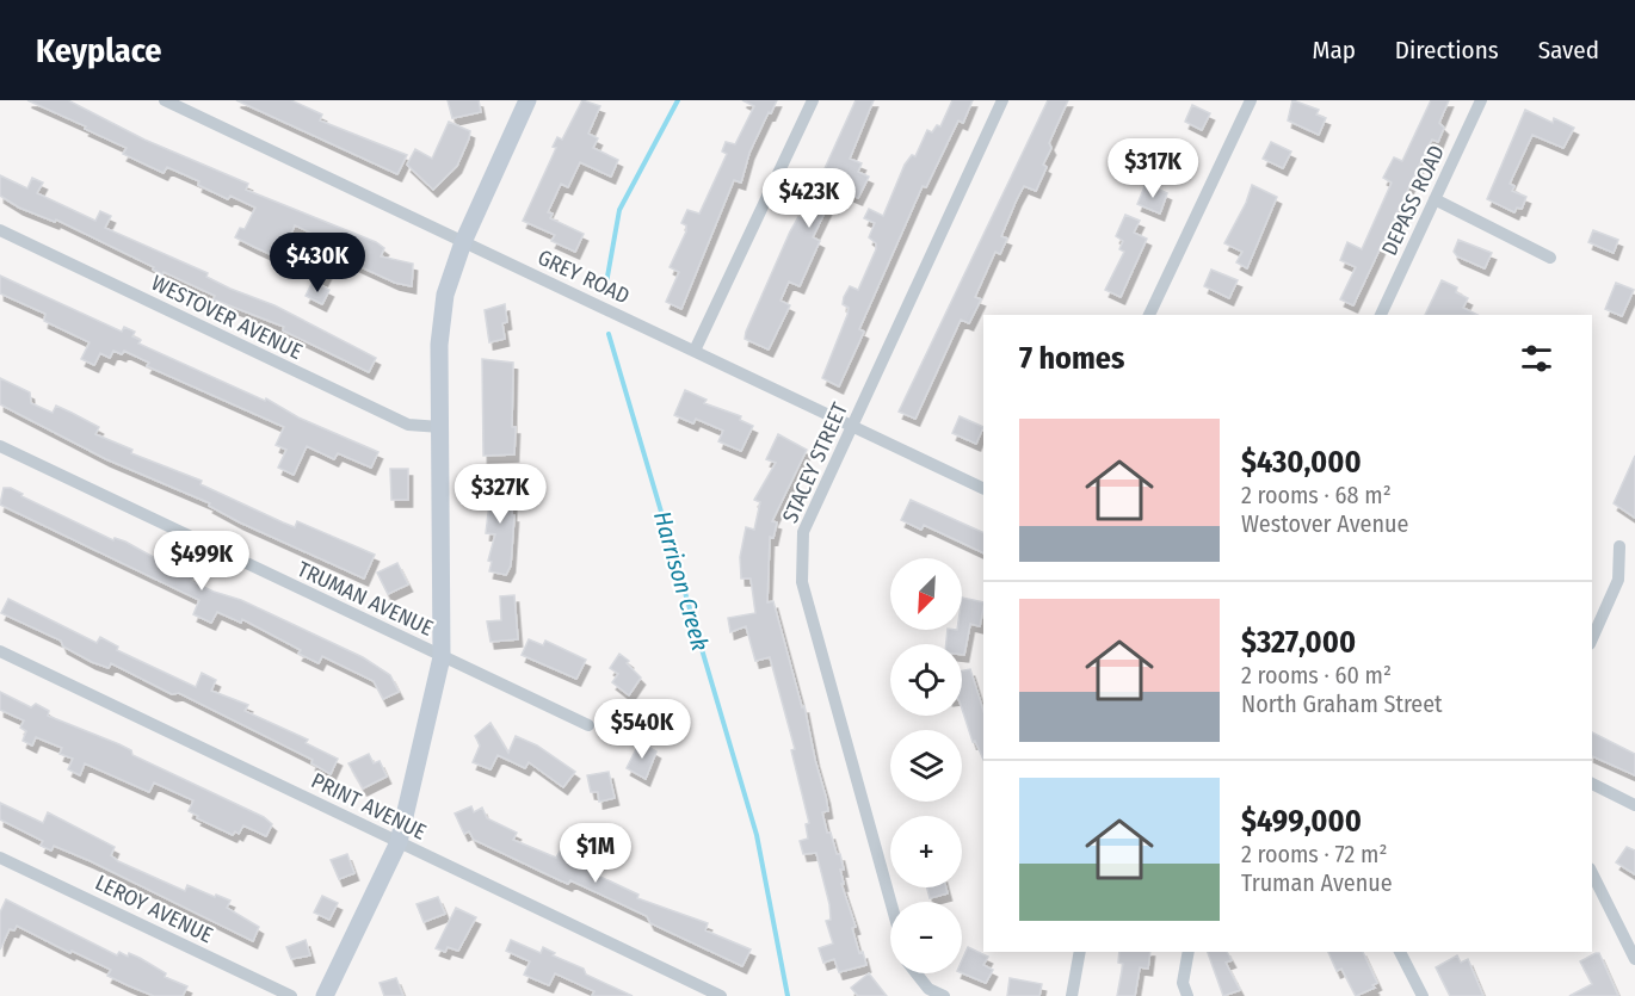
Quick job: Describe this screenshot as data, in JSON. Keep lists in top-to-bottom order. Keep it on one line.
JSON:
{"streets":{"street":["DEPASS ROAD","GREY ROAD","WESTOVER AVENUE","STACEY STREET","TRUMAN AVENUE","PRINT AVENUE","LEROY AVENUE"]},"crossings":[["GREY ROAD","STACEY STREET"]],"water":["Harrison Creek"],"north":"bottom left","page":{"header":"Keyplace","nav":["Map","Directions","Saved"],"price":["$317K","$423K","$430K","$327K","$499K","$540K","$1M"],"heading":"7 homes","list":[{"name":"$430,000","note":"2 rooms · 68 m² · Westover Avenue"},{"name":"$327,000","note":"2 rooms · 60 m² · North Graham Street"},{"name":"$499,000","note":"2 rooms · 72 m² · Truman Avenue"}],"map_buttons":["+","−"]}}
